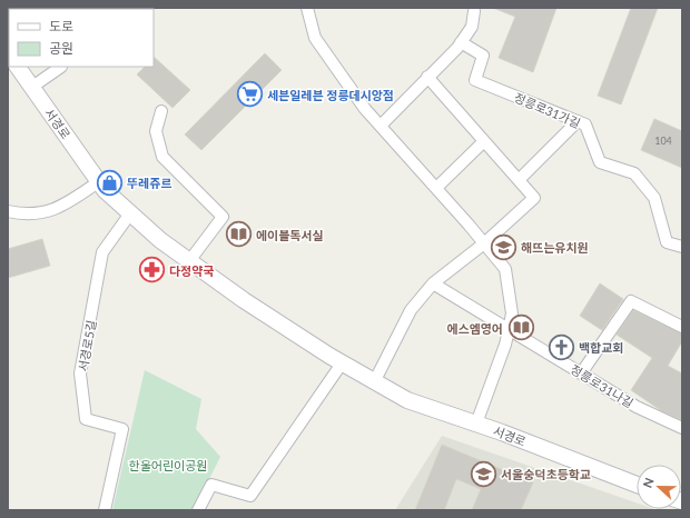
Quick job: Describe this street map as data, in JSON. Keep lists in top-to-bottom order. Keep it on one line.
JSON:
{"streets":{"street":["정릉로31가길","서경로","서경로5길","정릉로31나길"]},"crossings":[["서경로","서경로5길"]],"parks":["한울어린이공원"],"places":{"supermarket":["세븐일레븐 정릉데시앙점"],"shop":["뚜레쥬르"],"library":["에이블독서실","에스엠영어"],"school or university":["해뜨는유치원","서울숭덕초등학교"],"pharmacy":["다정약국"],"church":["백합교회"]},"house_numbers":["104"],"legend":["도로","공원"],"north":"left"}
